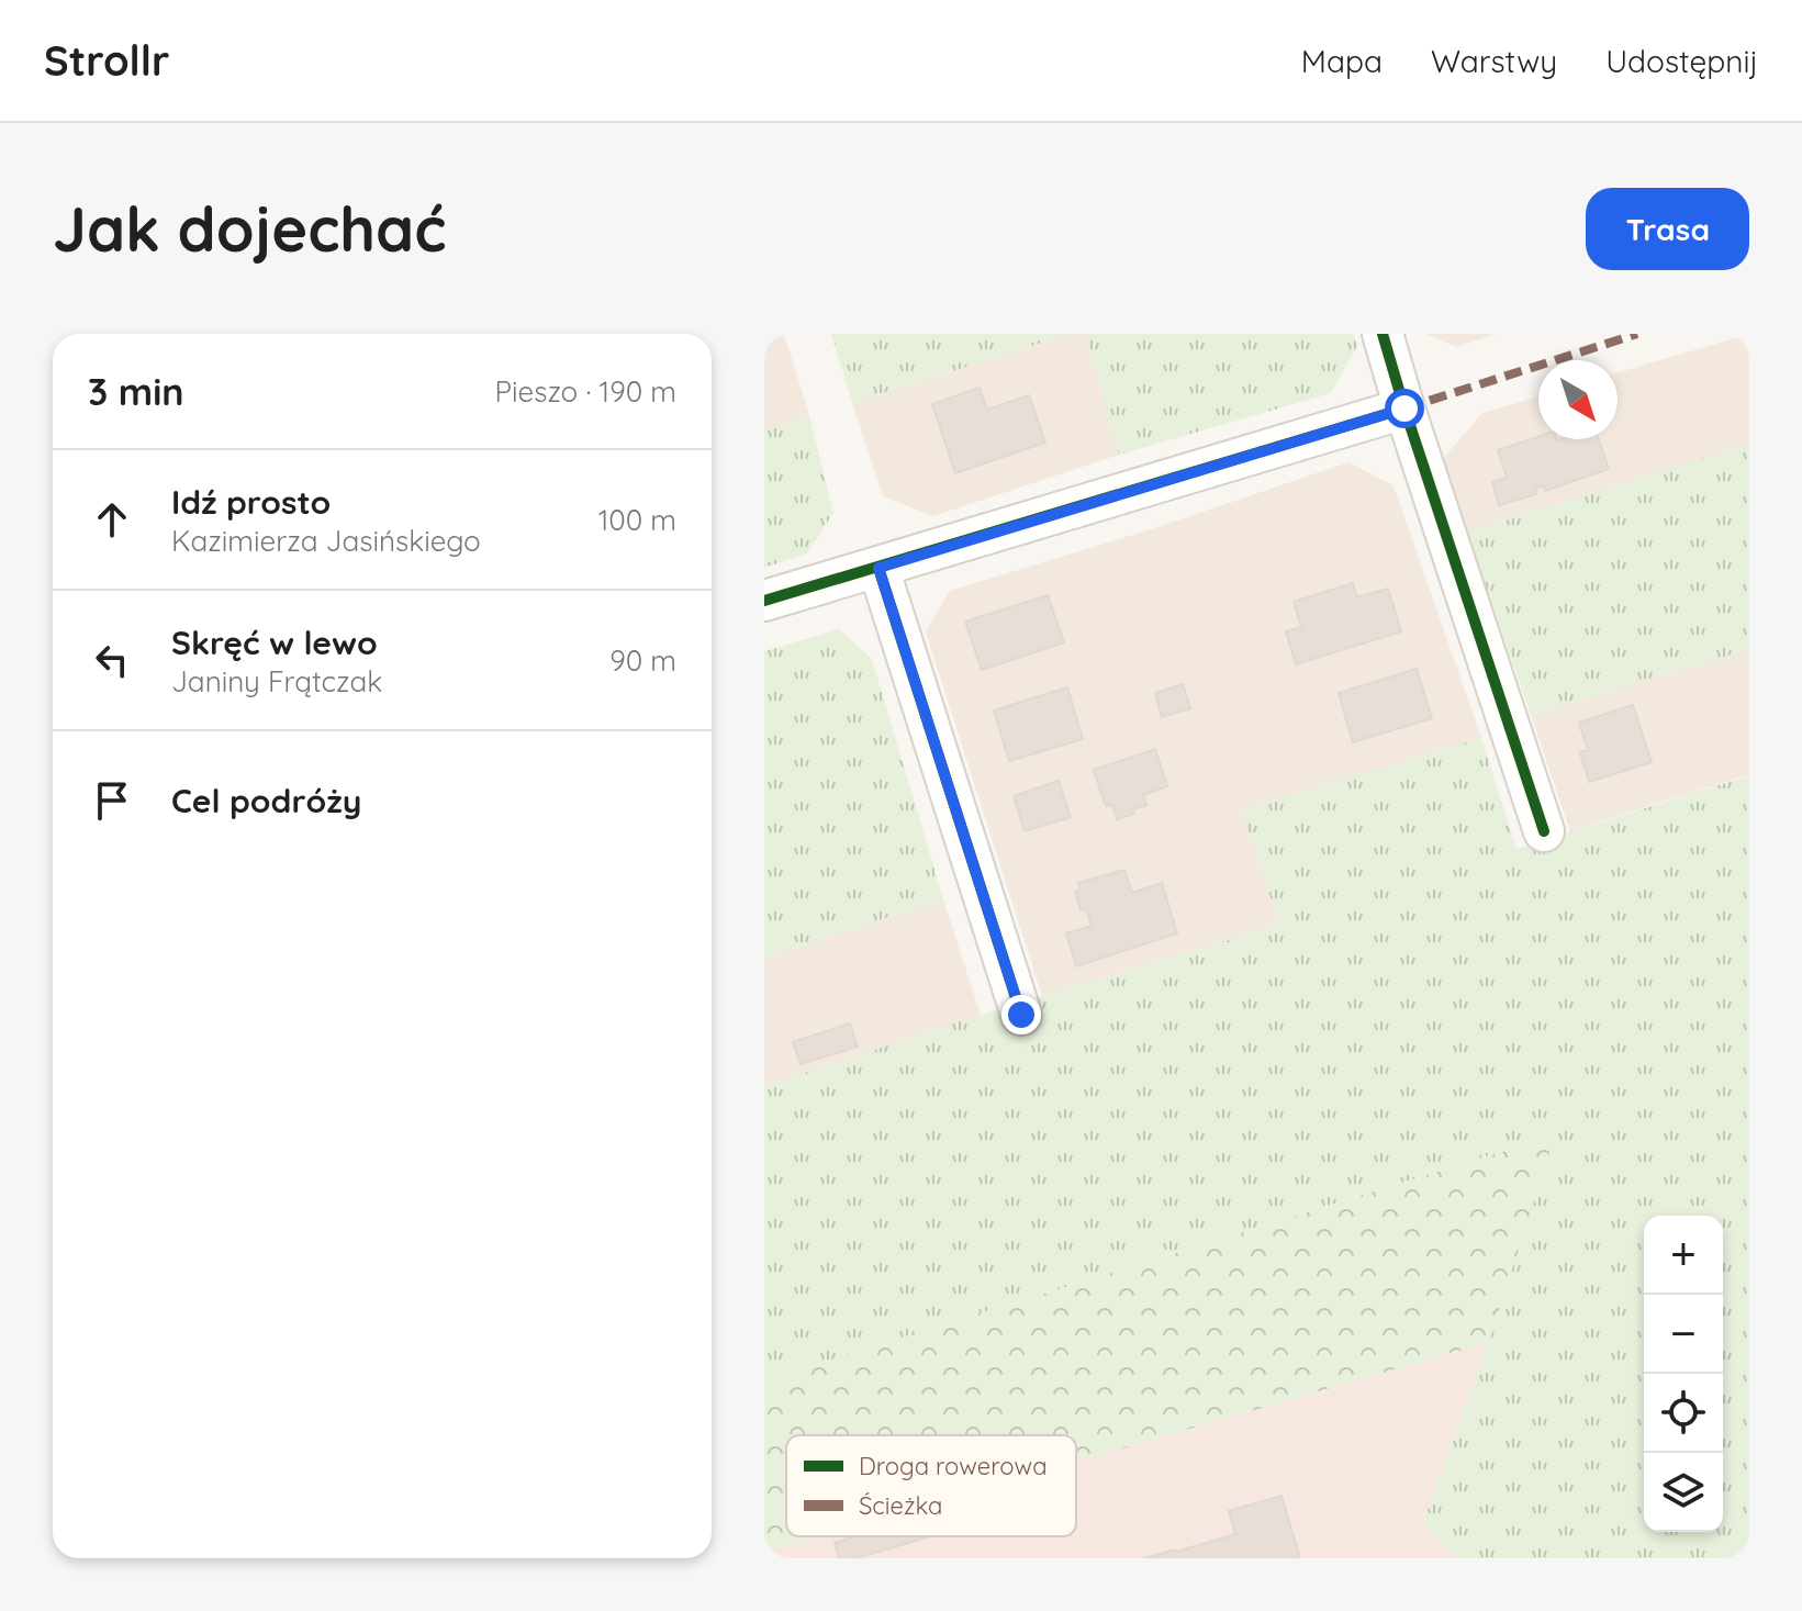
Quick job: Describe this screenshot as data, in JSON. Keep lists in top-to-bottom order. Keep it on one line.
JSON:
{"legend":["Droga rowerowa","Ścieżka"],"north":"bottom right","page":{"header":"Strollr","nav":["Mapa","Warstwy","Udostępnij"],"buttons":"Trasa","title":"Jak dojechać","heading":["3 min","Pieszo · 190 m"],"list":[["Idź prosto","Kazimierza Jasińskiego","100 m"],["Skręć w lewo","Janiny Frątczak","90 m"],"Cel podróży"],"map_buttons":["+","−"]}}
